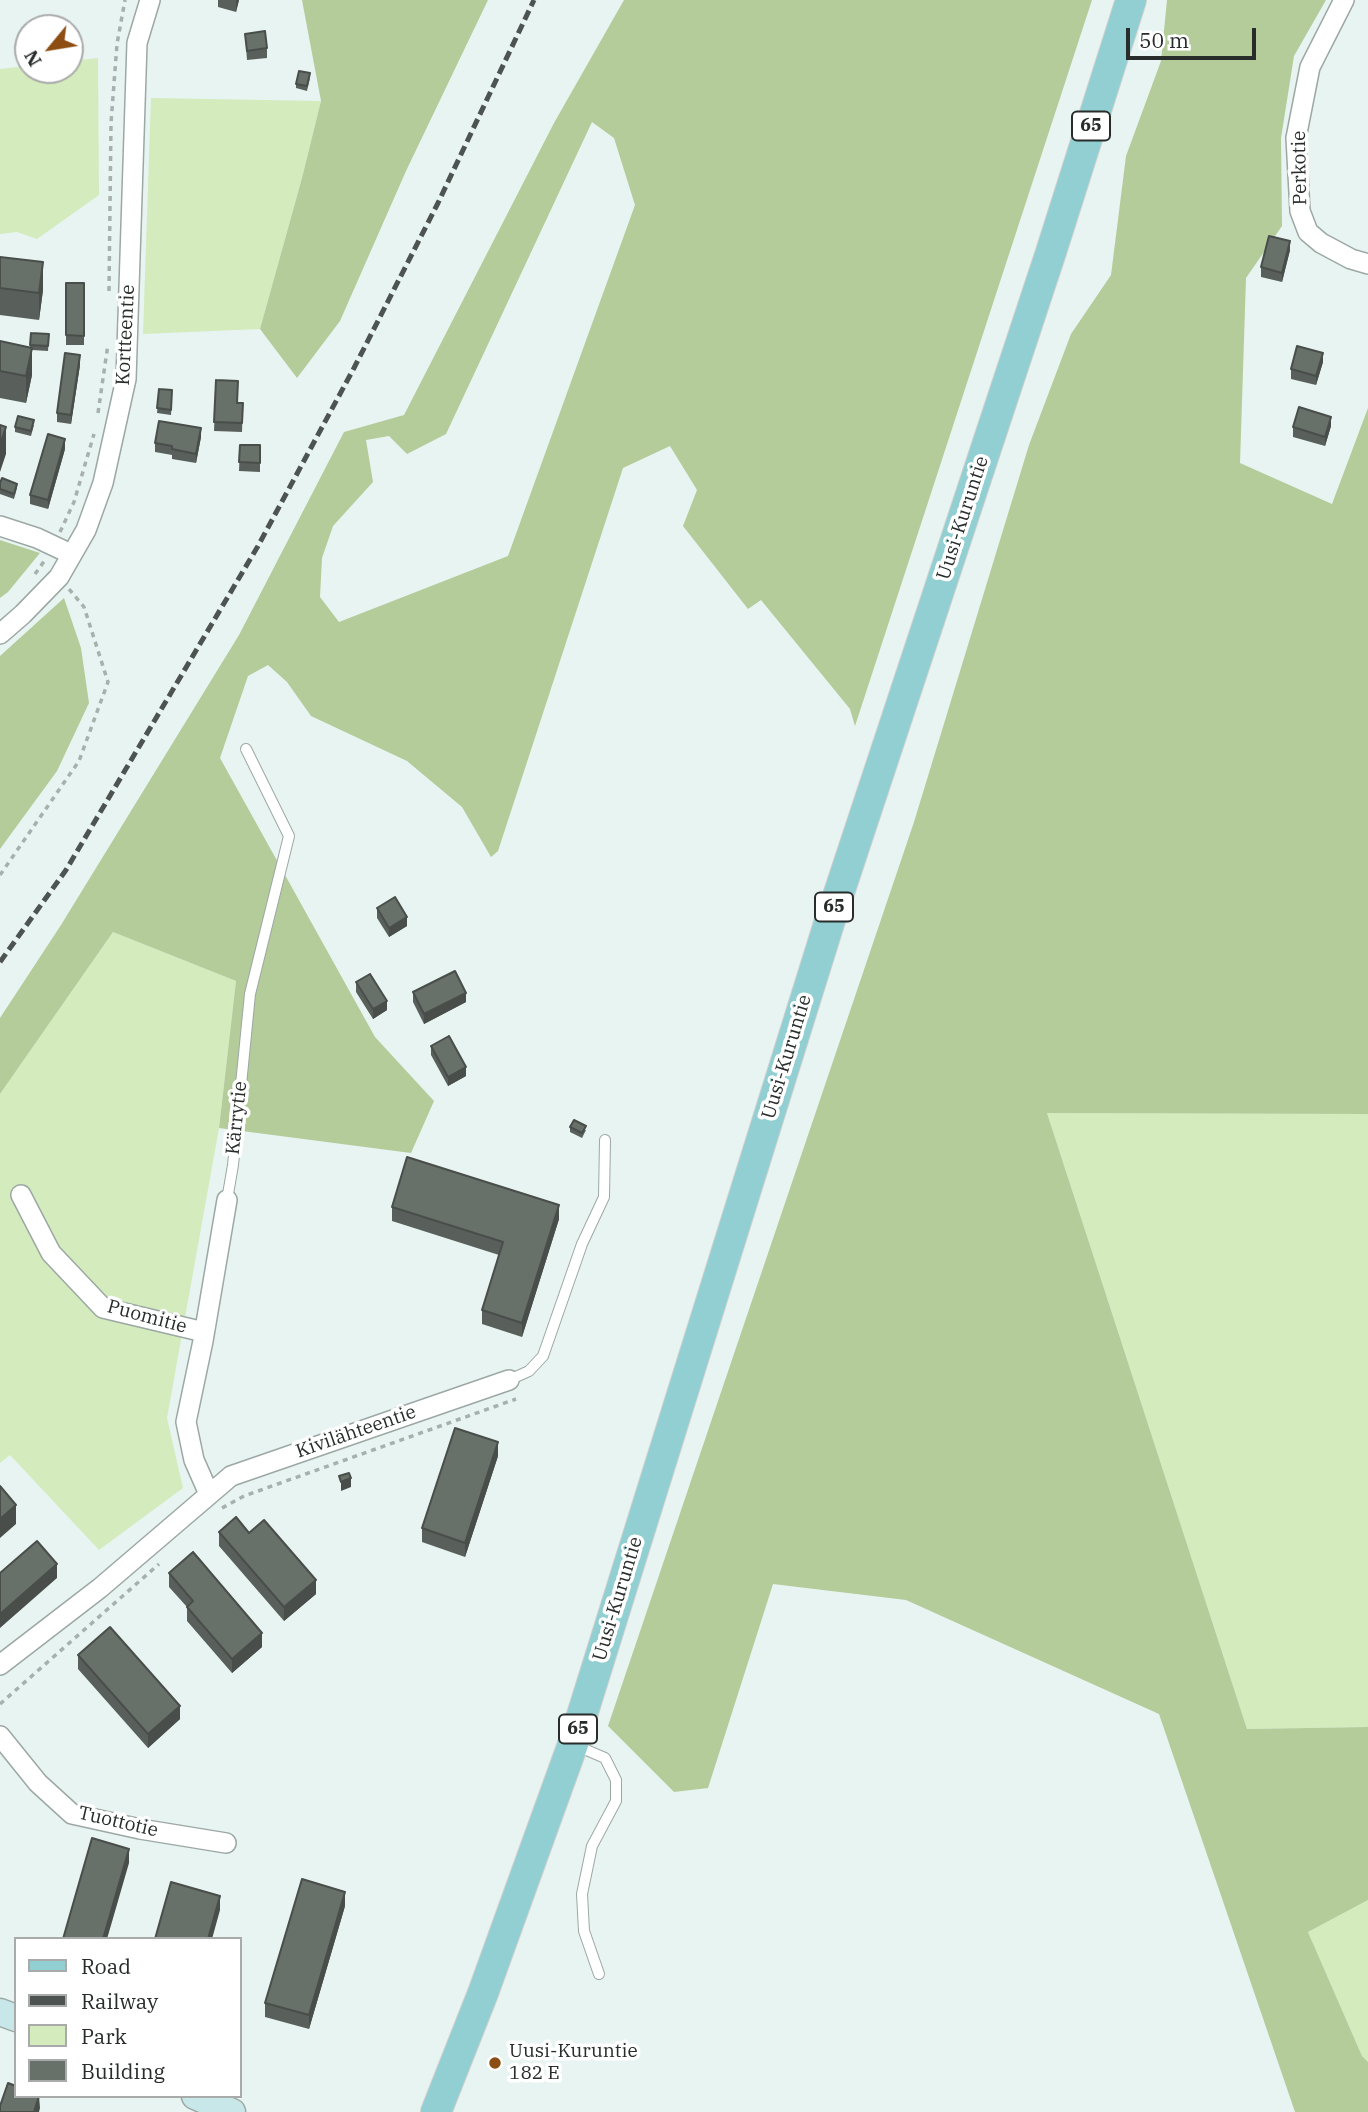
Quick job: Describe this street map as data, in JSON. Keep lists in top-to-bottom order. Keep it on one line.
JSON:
{"streets":{"main road":["65","Uusi-Kuruntie"],"street":["Perkotie","Kortteentie","Kärrytie","Puomitie","Kivilähteentie","Tuottotie"]},"crossings":[["Kärrytie","Puomitie"],["Kärrytie","Kivilähteentie"]],"places":["Uusi-Kuruntie 182 E"],"legend":["Road","Railway","Park","Building"],"scale_bar":"50 m","north":"bottom left"}
